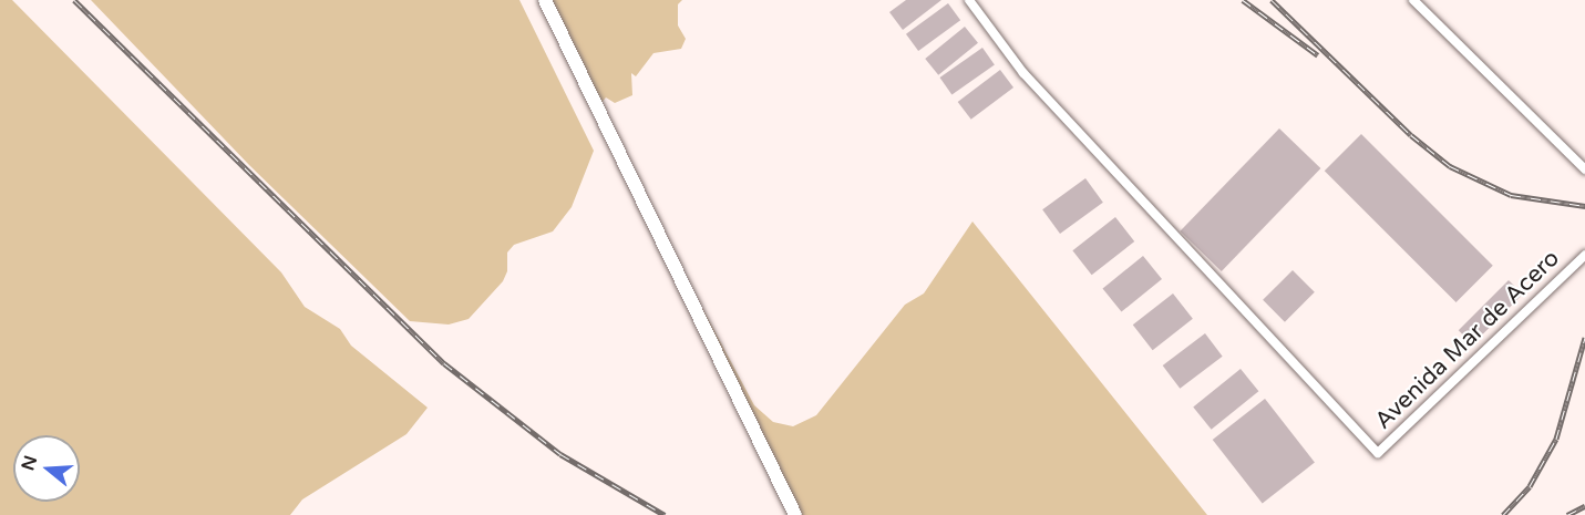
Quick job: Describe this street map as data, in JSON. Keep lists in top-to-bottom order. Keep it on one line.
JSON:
{"streets":{"street":["Avenida Mar de Acero"]},"north":"left"}
